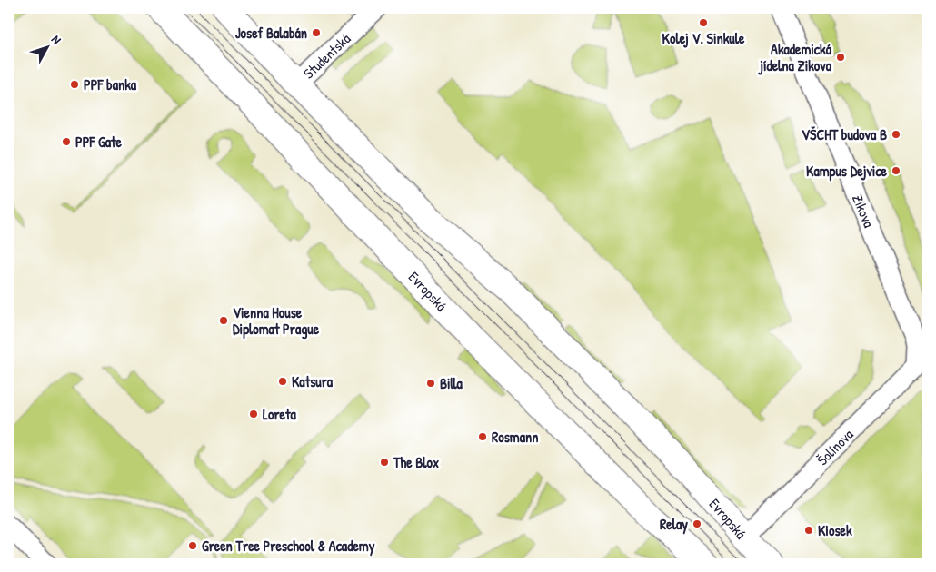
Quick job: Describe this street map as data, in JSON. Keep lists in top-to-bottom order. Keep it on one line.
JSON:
{"streets":{"main road":["Evropská"],"street":["Studentská","Zikova","Šolínova"]},"crossings":[["Studentská","Evropská"],["Zikova","Šolínova"],["Evropská","Šolínova"]],"places":["Kolej V. Sinkule","Josef Balabán","Akademická jídelna Zikova","PPF banka","VŠCHT budova B","PPF Gate","Kampus Dejvice","Vienna House Diplomat Prague","Katsura","Billa","Loreta","Rosmann","The Blox","Relay","Kiosek","Green Tree Preschool & Academy"],"north":"top right"}
